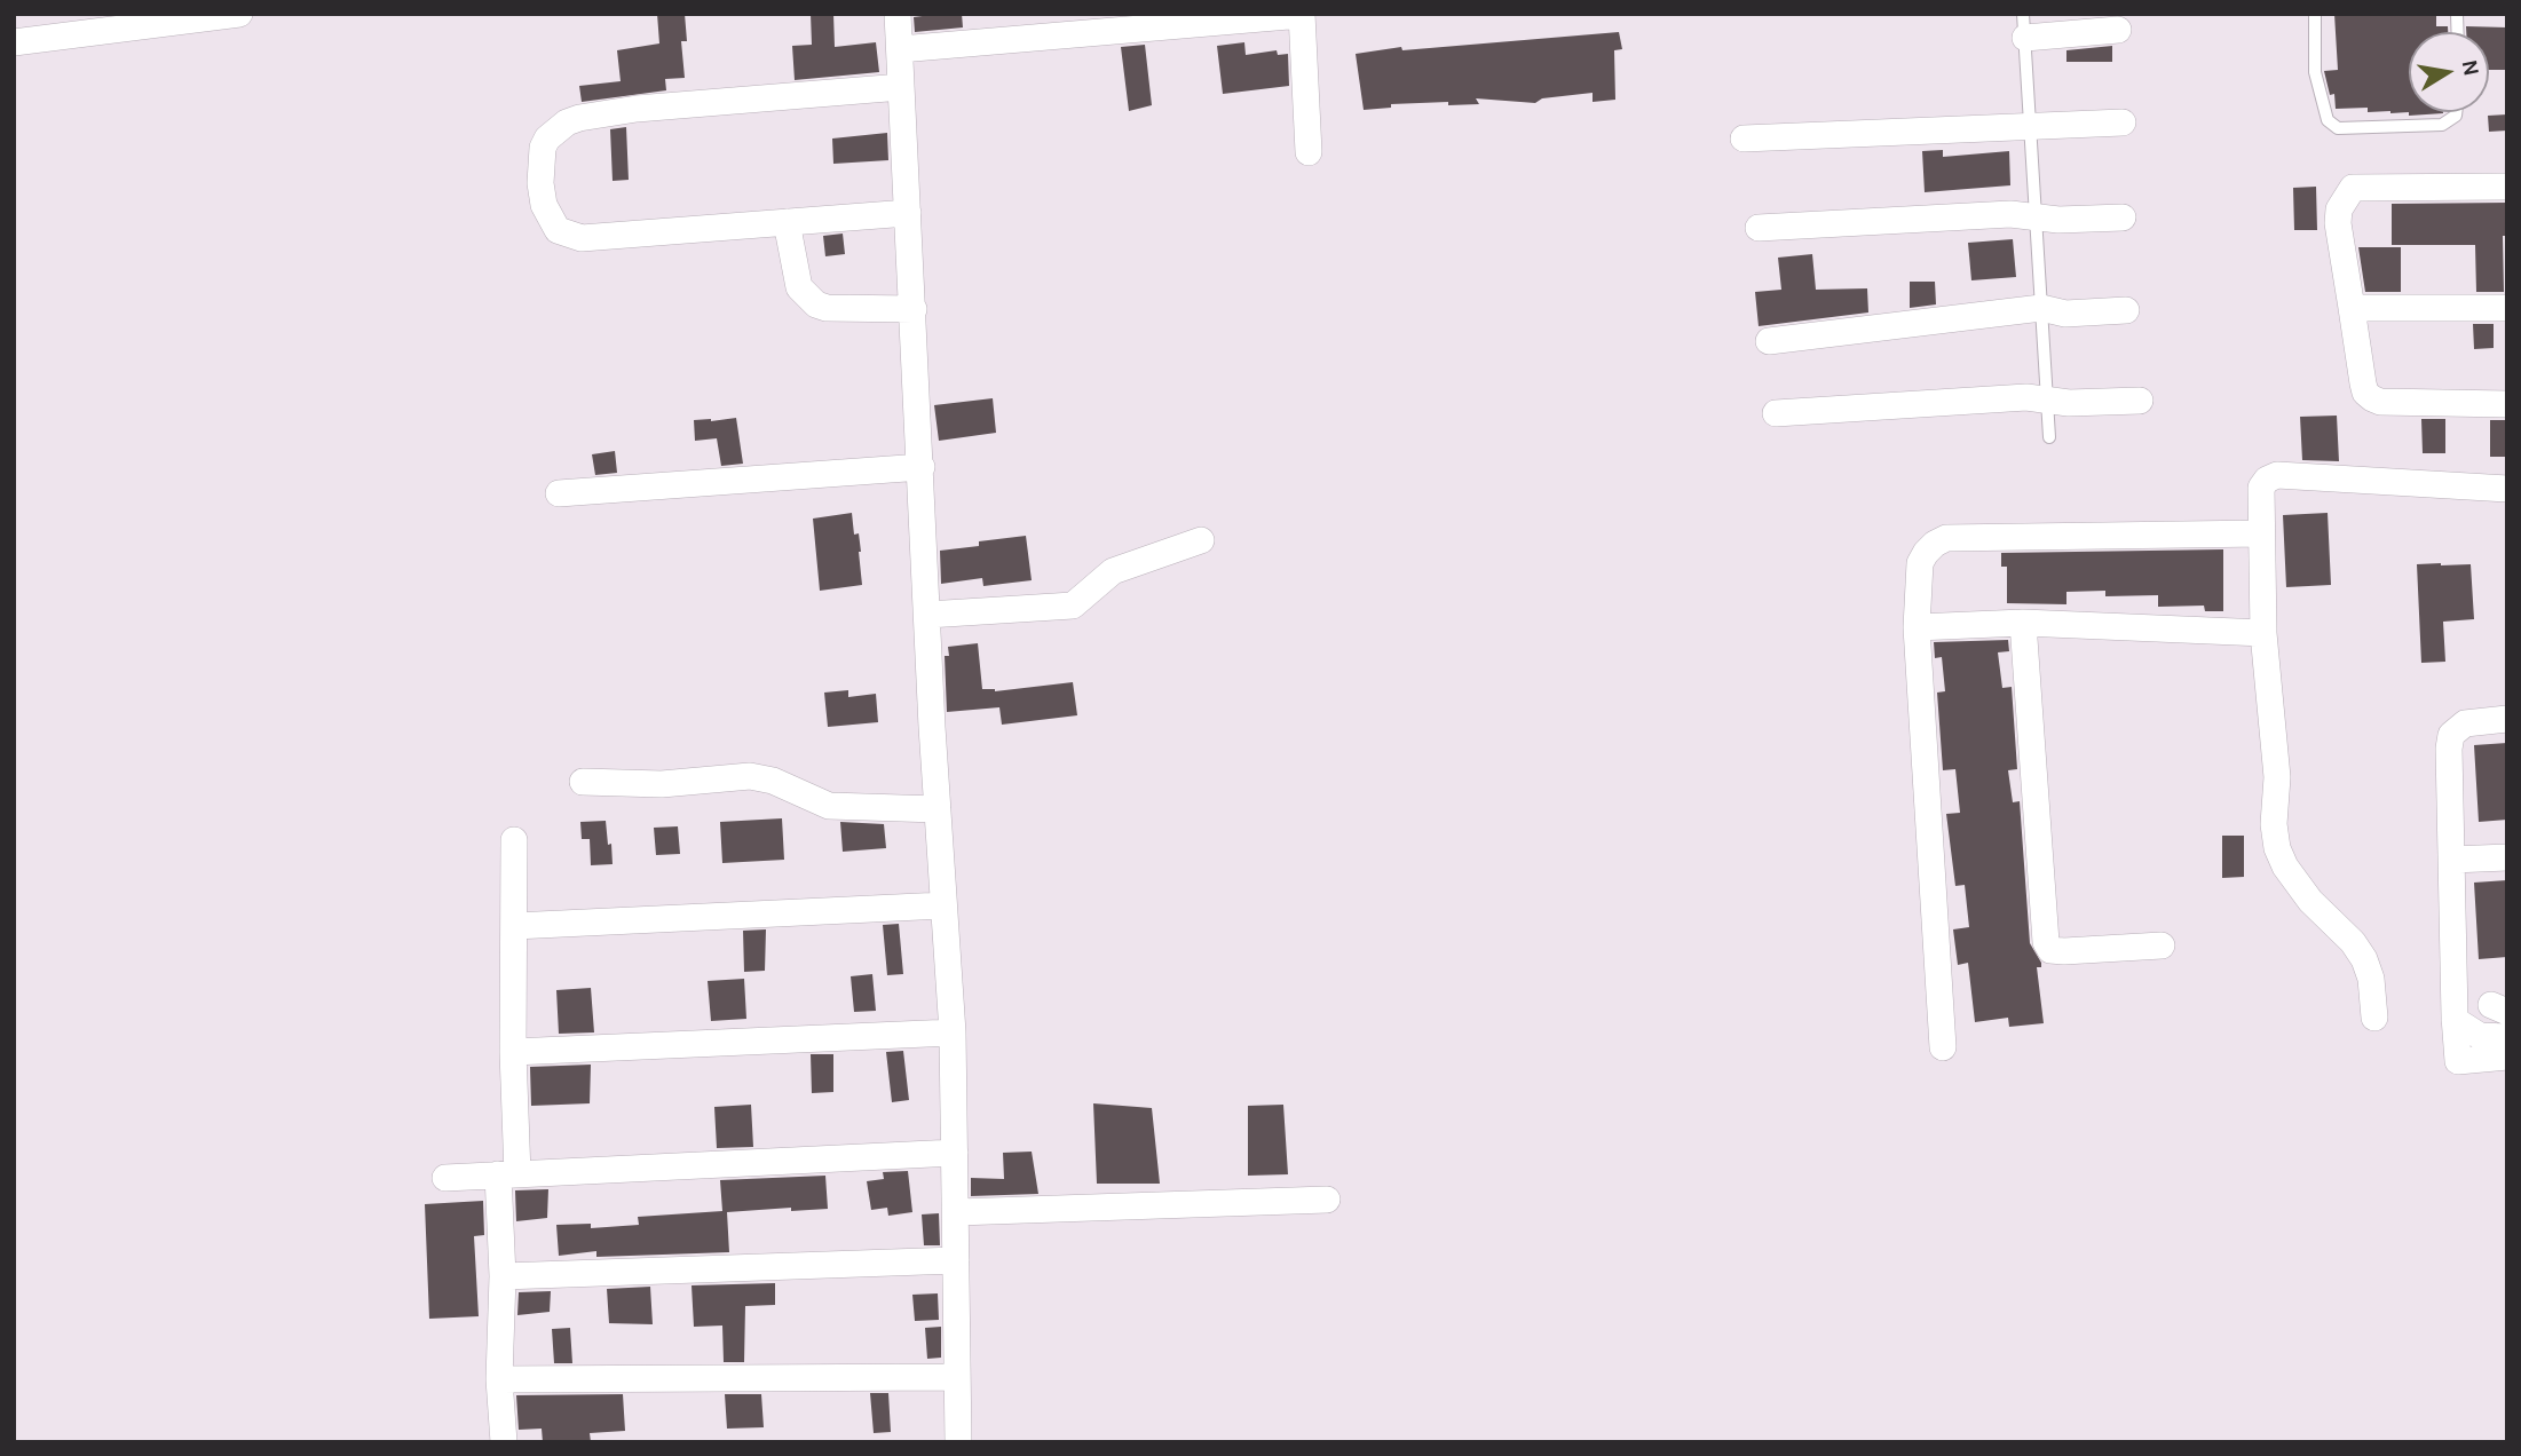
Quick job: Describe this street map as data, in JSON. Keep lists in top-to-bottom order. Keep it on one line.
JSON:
{"north":"right"}
